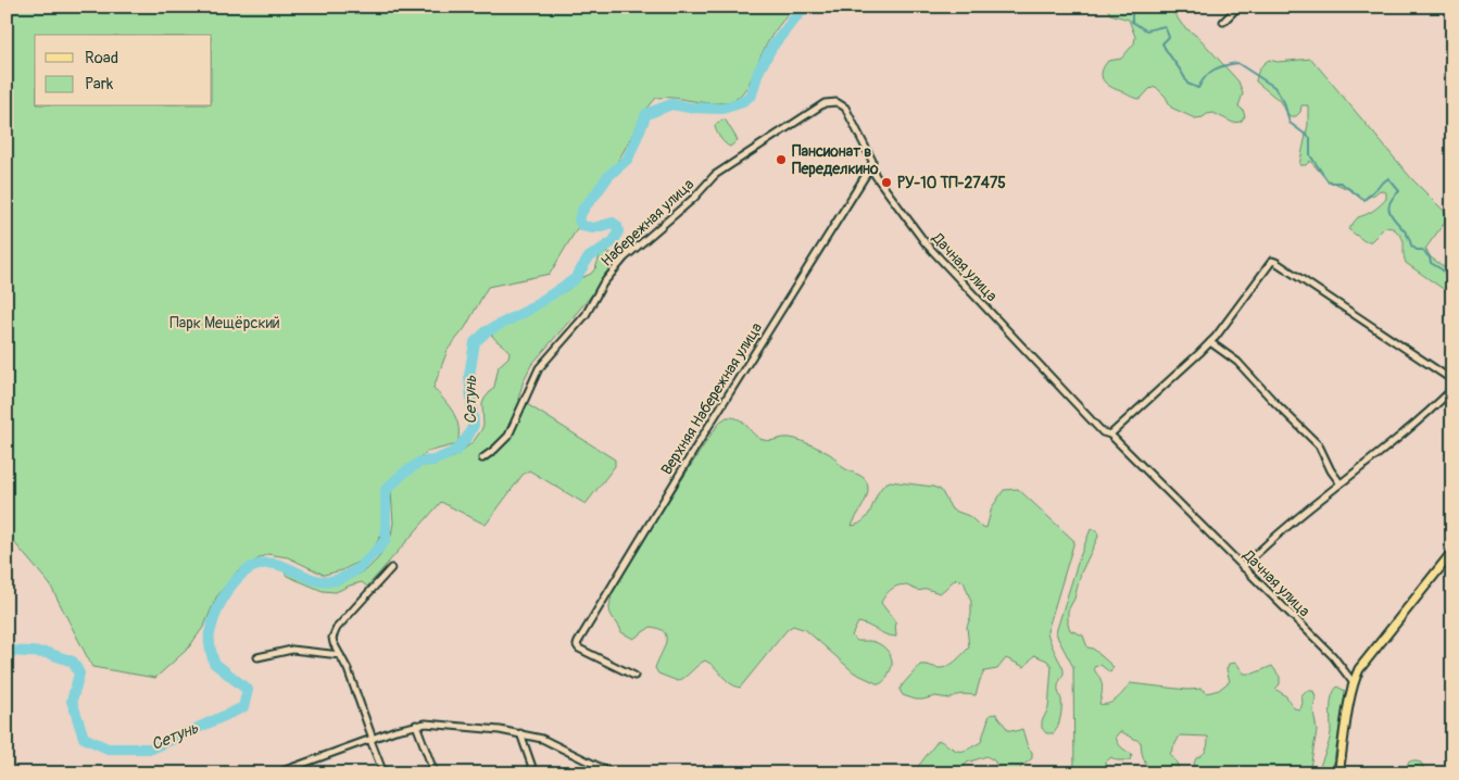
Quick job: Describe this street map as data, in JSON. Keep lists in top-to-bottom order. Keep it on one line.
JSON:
{"streets":{"street":["Набережная улица","Дачная улица","Верхняя Набережная улица"]},"crossings":[["Набережная улица","Дачная улица"],["Дачная улица","Верхняя Набережная улица"]],"water":["Сетунь"],"parks":["Парк Мещёрский"],"places":["Пансионат в Переделкино","РУ-10 ТП-27475"],"legend":["Road","Park"]}
